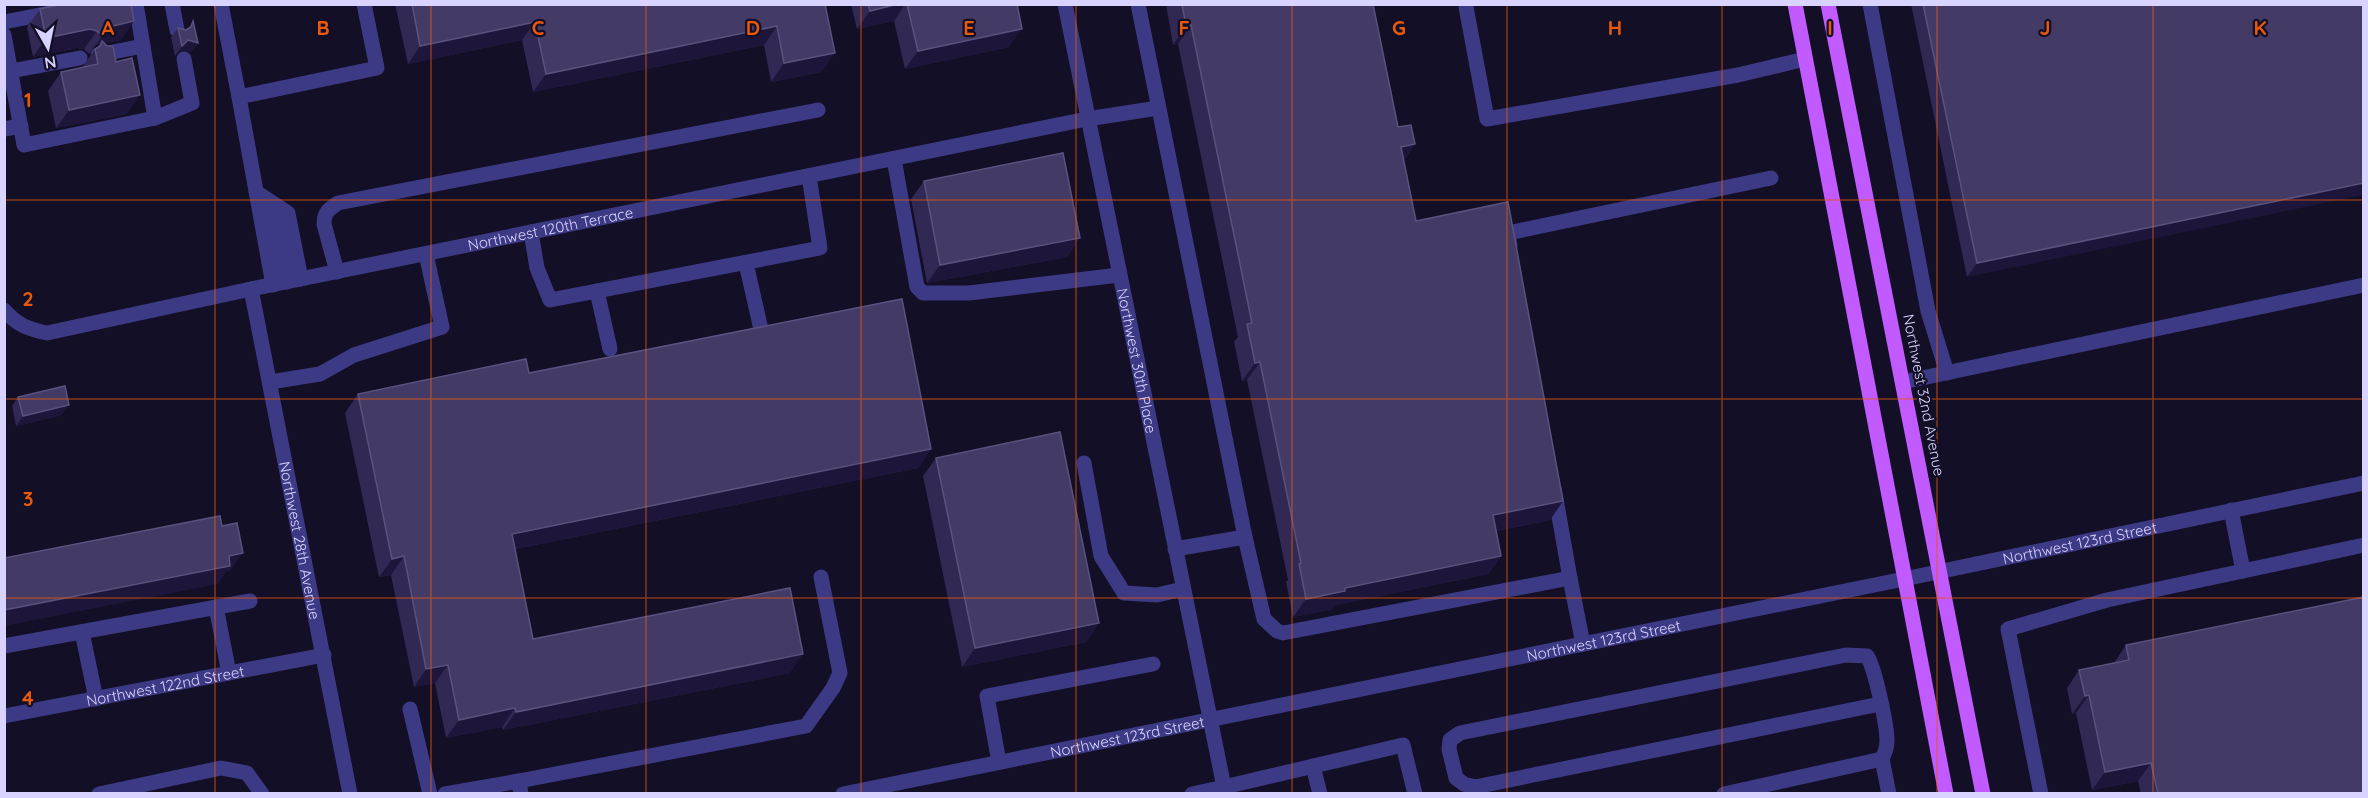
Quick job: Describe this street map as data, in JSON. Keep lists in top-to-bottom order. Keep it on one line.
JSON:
{"streets":{"main road":["Northwest 32nd Avenue"],"street":["Northwest 120th Terrace","Northwest 30th Place","Northwest 28th Avenue","Northwest 123rd Street","Northwest 122nd Street"]},"crossings":[["Northwest 120th Terrace","Northwest 30th Place"],["Northwest 120th Terrace","Northwest 28th Avenue"],["Northwest 30th Place","Northwest 123rd Street"],["Northwest 32nd Avenue","Northwest 123rd Street"],["Northwest 28th Avenue","Northwest 122nd Street"]],"north":"bottom","grid":{"columns":["A","B","C","D","E","F","G","H","I","J","K"],"rows":["1","2","3","4"]}}
